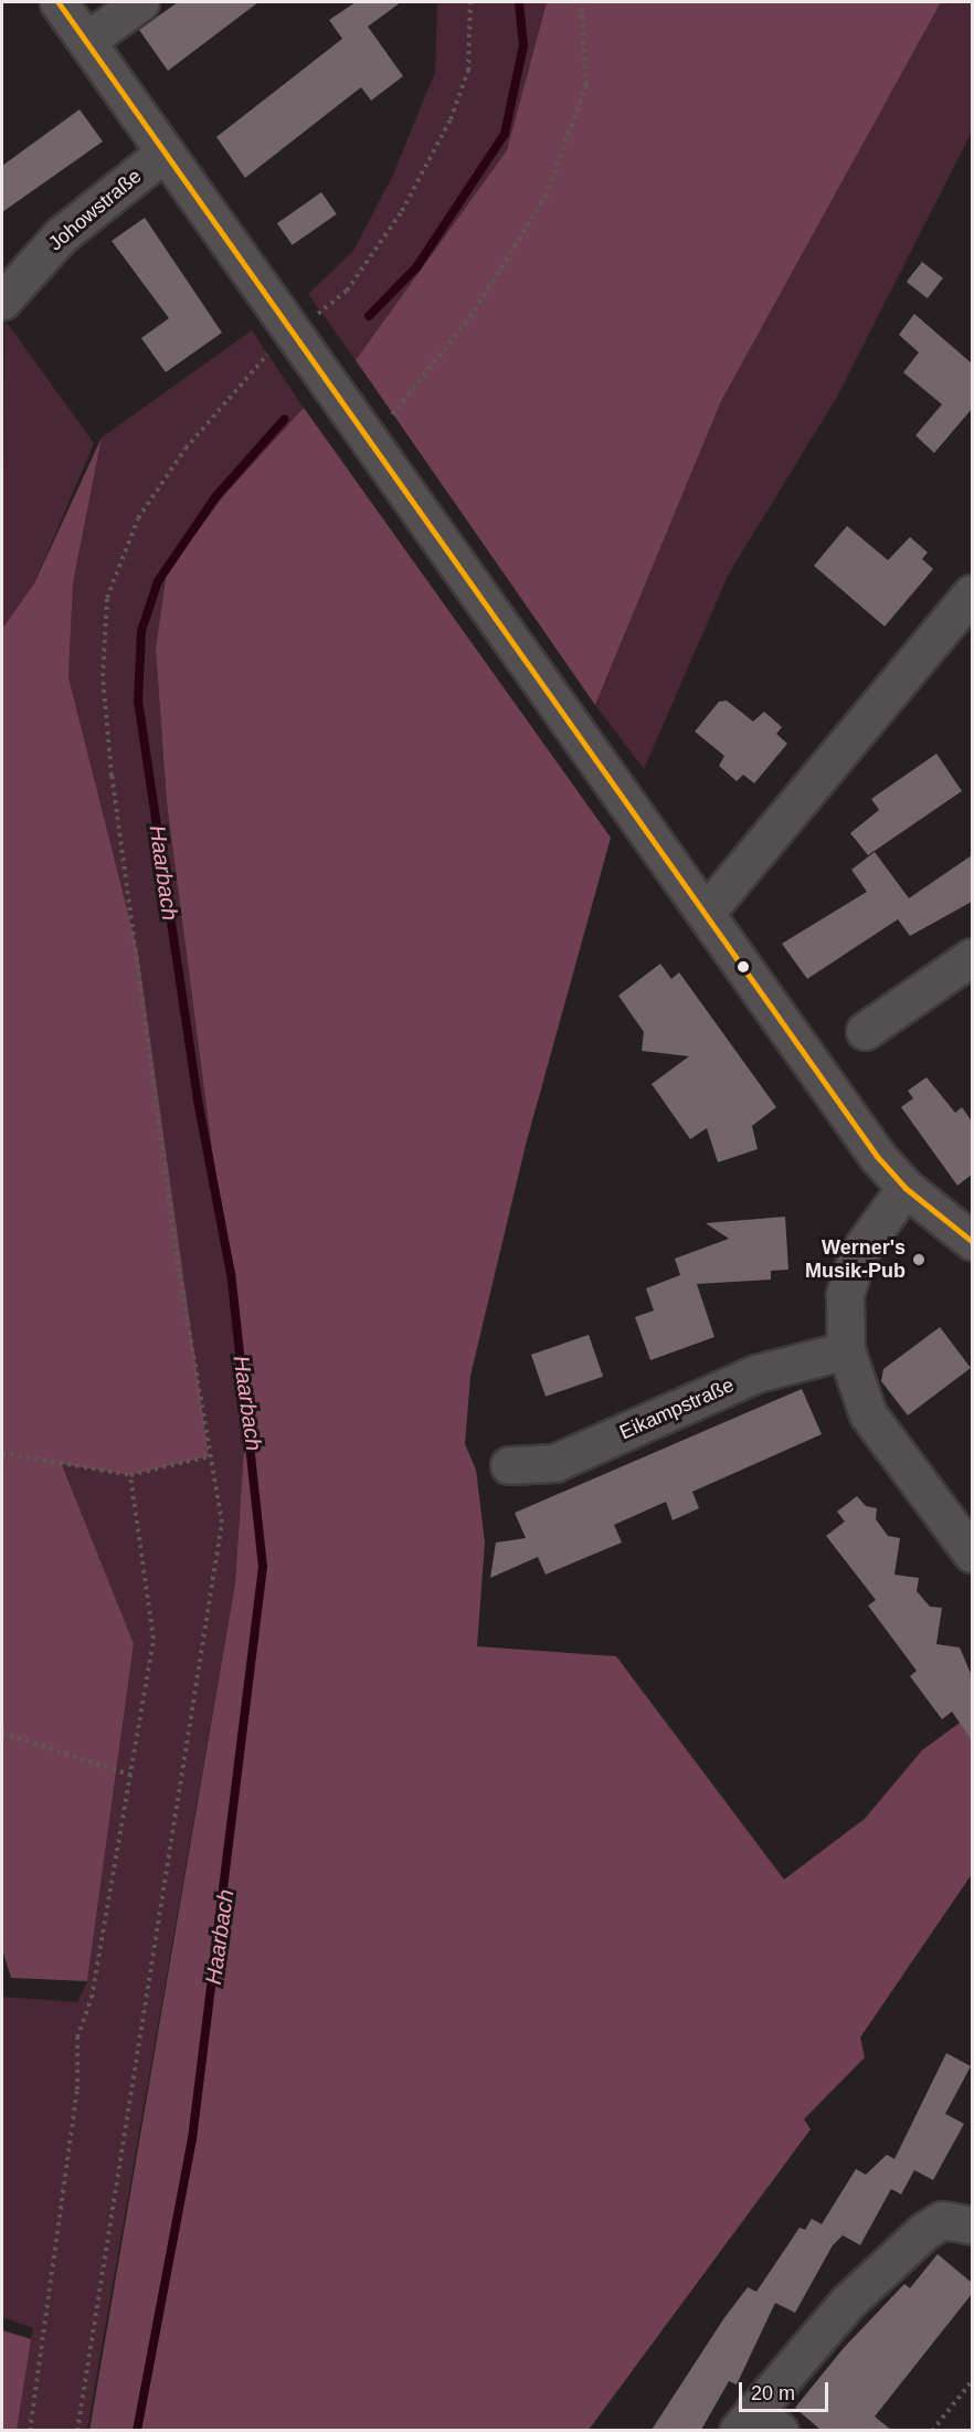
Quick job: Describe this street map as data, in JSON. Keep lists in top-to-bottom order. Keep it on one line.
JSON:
{"streets":{"street":["Johowstraße","Eikampstraße"]},"water":["Haarbach"],"places":["Werner's Musik-Pub"],"scale_bar":"20 m"}
